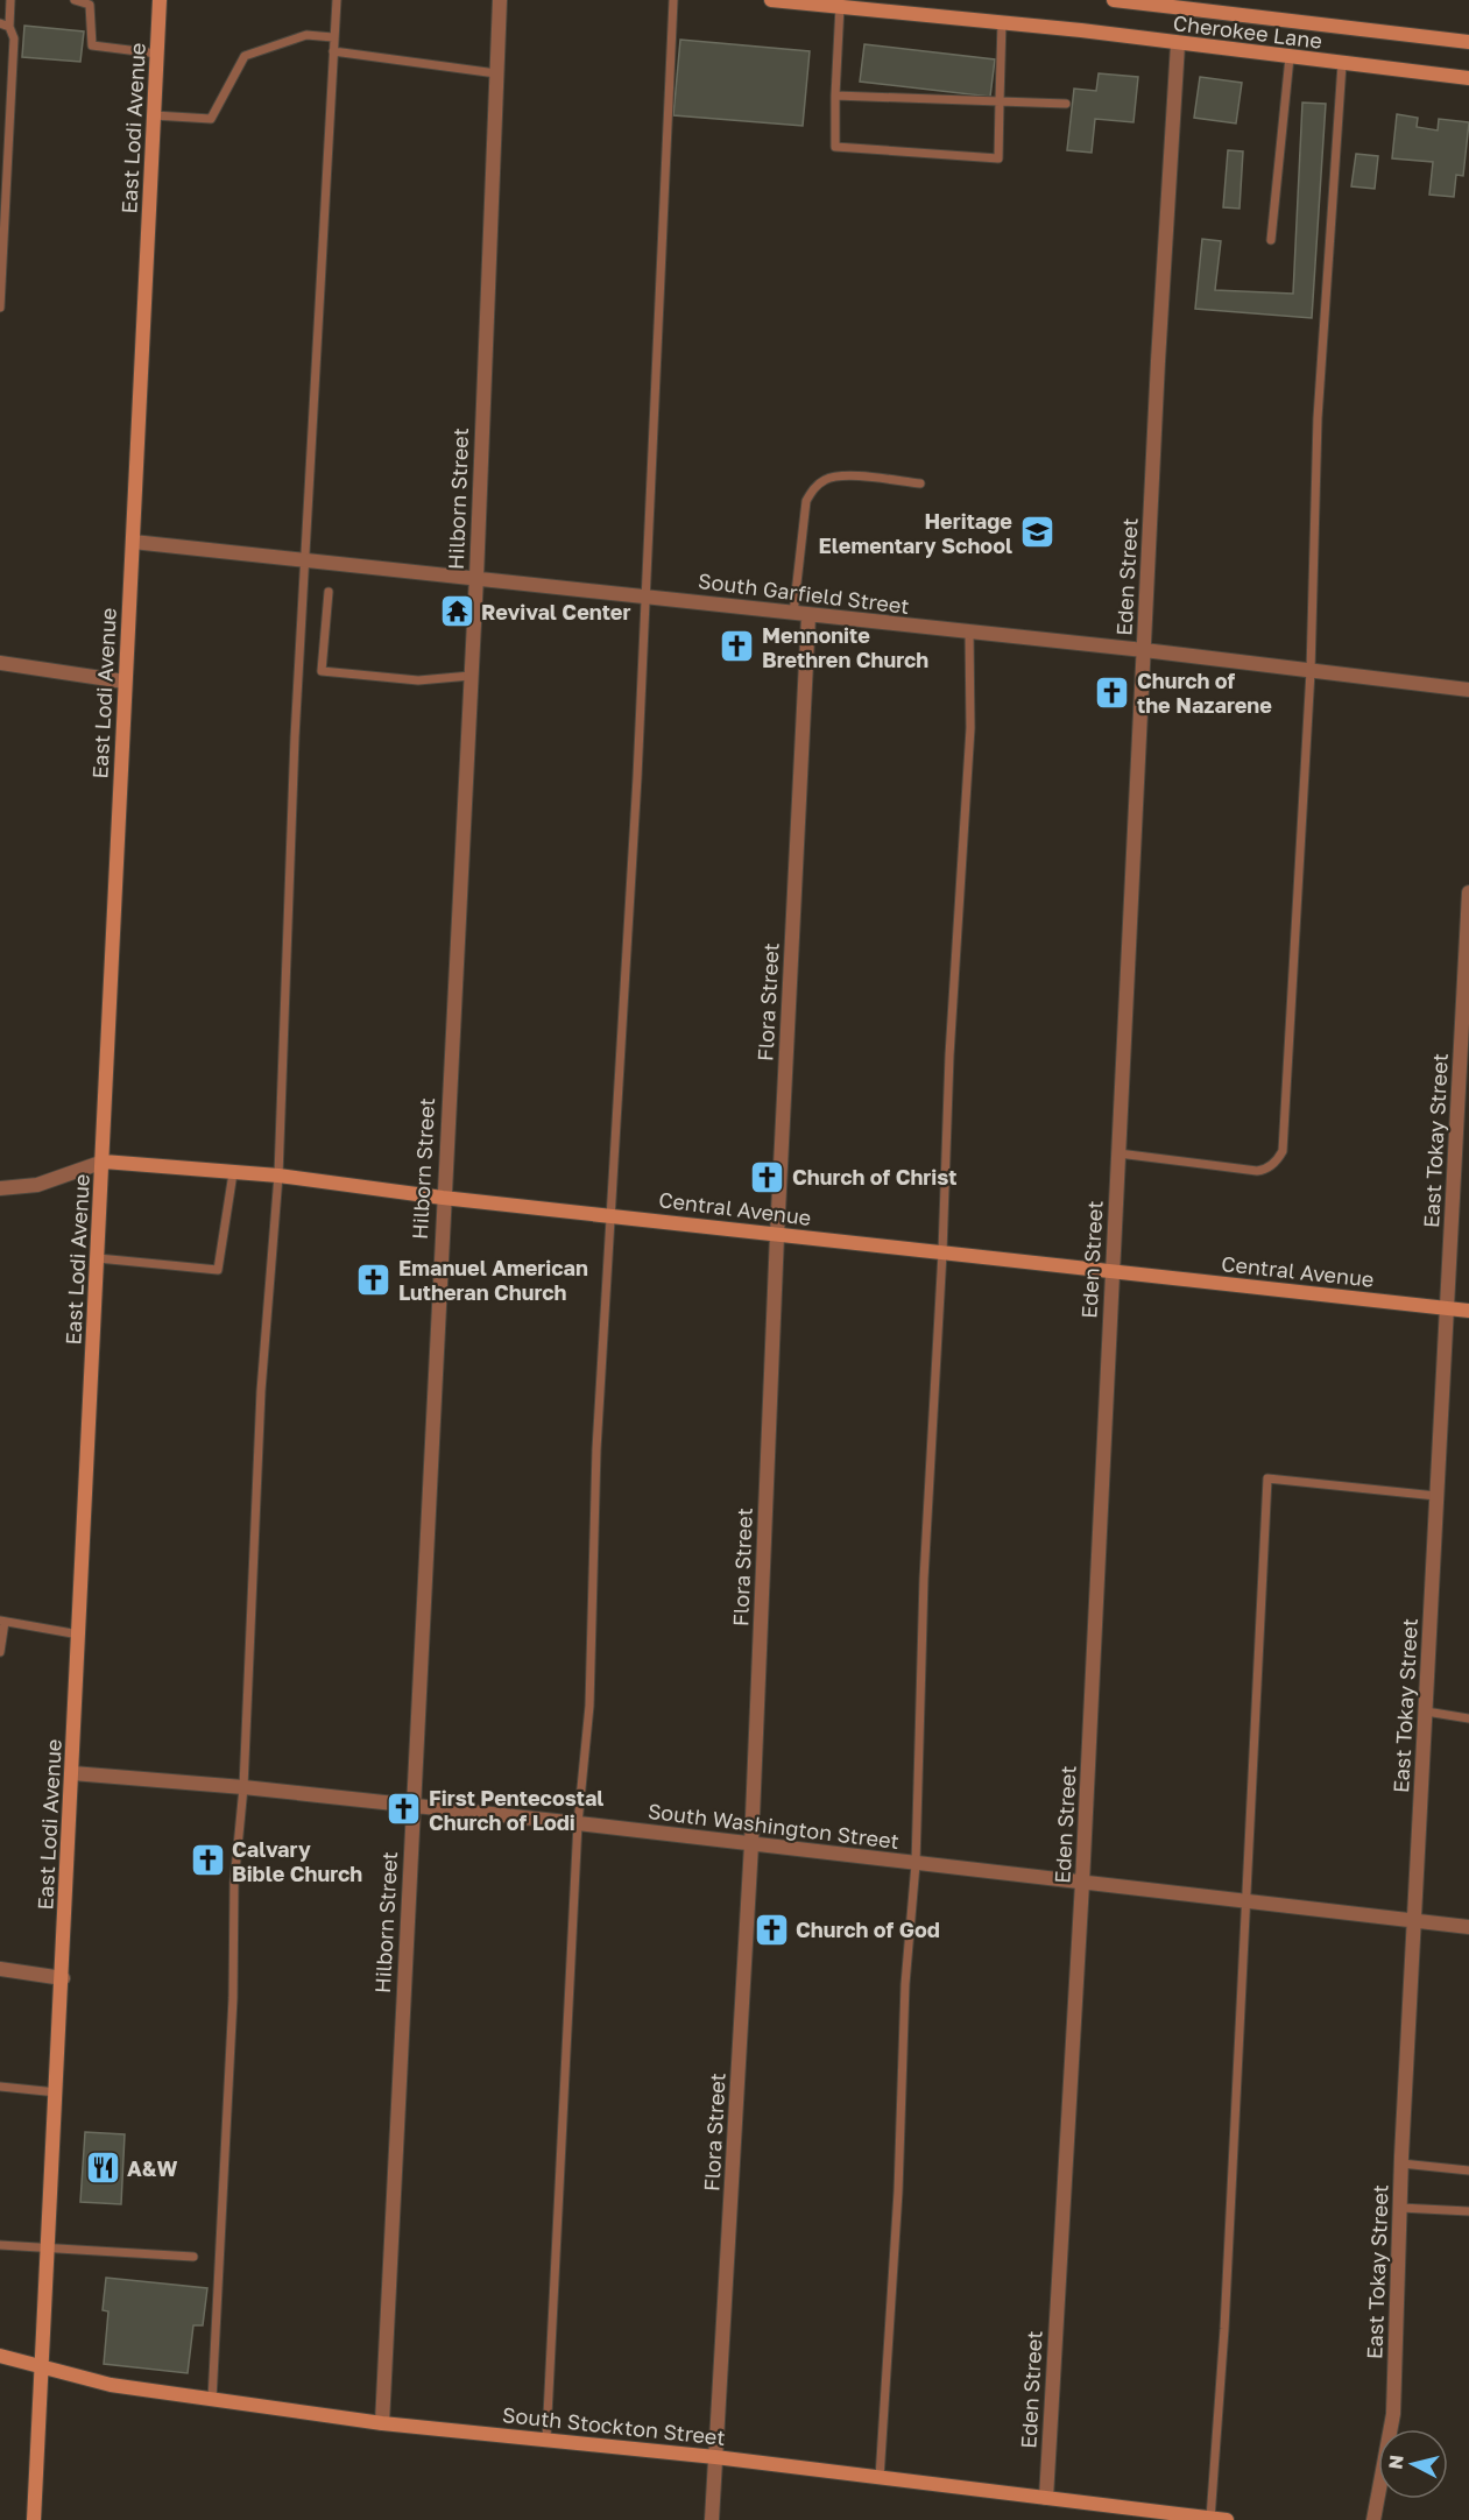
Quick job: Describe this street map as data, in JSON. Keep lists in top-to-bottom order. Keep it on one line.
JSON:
{"streets":{"main road":["Cherokee Lane","East Lodi Avenue","Central Avenue","South Stockton Street"],"street":["Hilborn Street","Eden Street","South Garfield Street","Flora Street","East Tokay Street","South Washington Street"]},"crossings":[["Cherokee Lane","Eden Street"],["East Lodi Avenue","South Garfield Street"],["East Lodi Avenue","Central Avenue"],["East Lodi Avenue","South Washington Street"],["East Lodi Avenue","South Stockton Street"],["Hilborn Street","South Garfield Street"],["Hilborn Street","Central Avenue"],["Hilborn Street","South Washington Street"],["Hilborn Street","South Stockton Street"],["Eden Street","South Garfield Street"],["Eden Street","Central Avenue"],["Eden Street","South Washington Street"],["Eden Street","South Stockton Street"],["South Garfield Street","Flora Street"],["Flora Street","Central Avenue"],["Flora Street","South Washington Street"],["Flora Street","South Stockton Street"],["East Tokay Street","Central Avenue"],["East Tokay Street","South Washington Street"]],"places":{"school or university":["Heritage Elementary School"],"temple":["Revival Center"],"church":["Mennonite Brethren Church","Church of the Nazarene","Church of Christ","Emanuel American Lutheran Church","First Pentecostal Church of Lodi","Calvary Bible Church","Church of God"],"restaurant":["A&W"]},"north":"left"}
